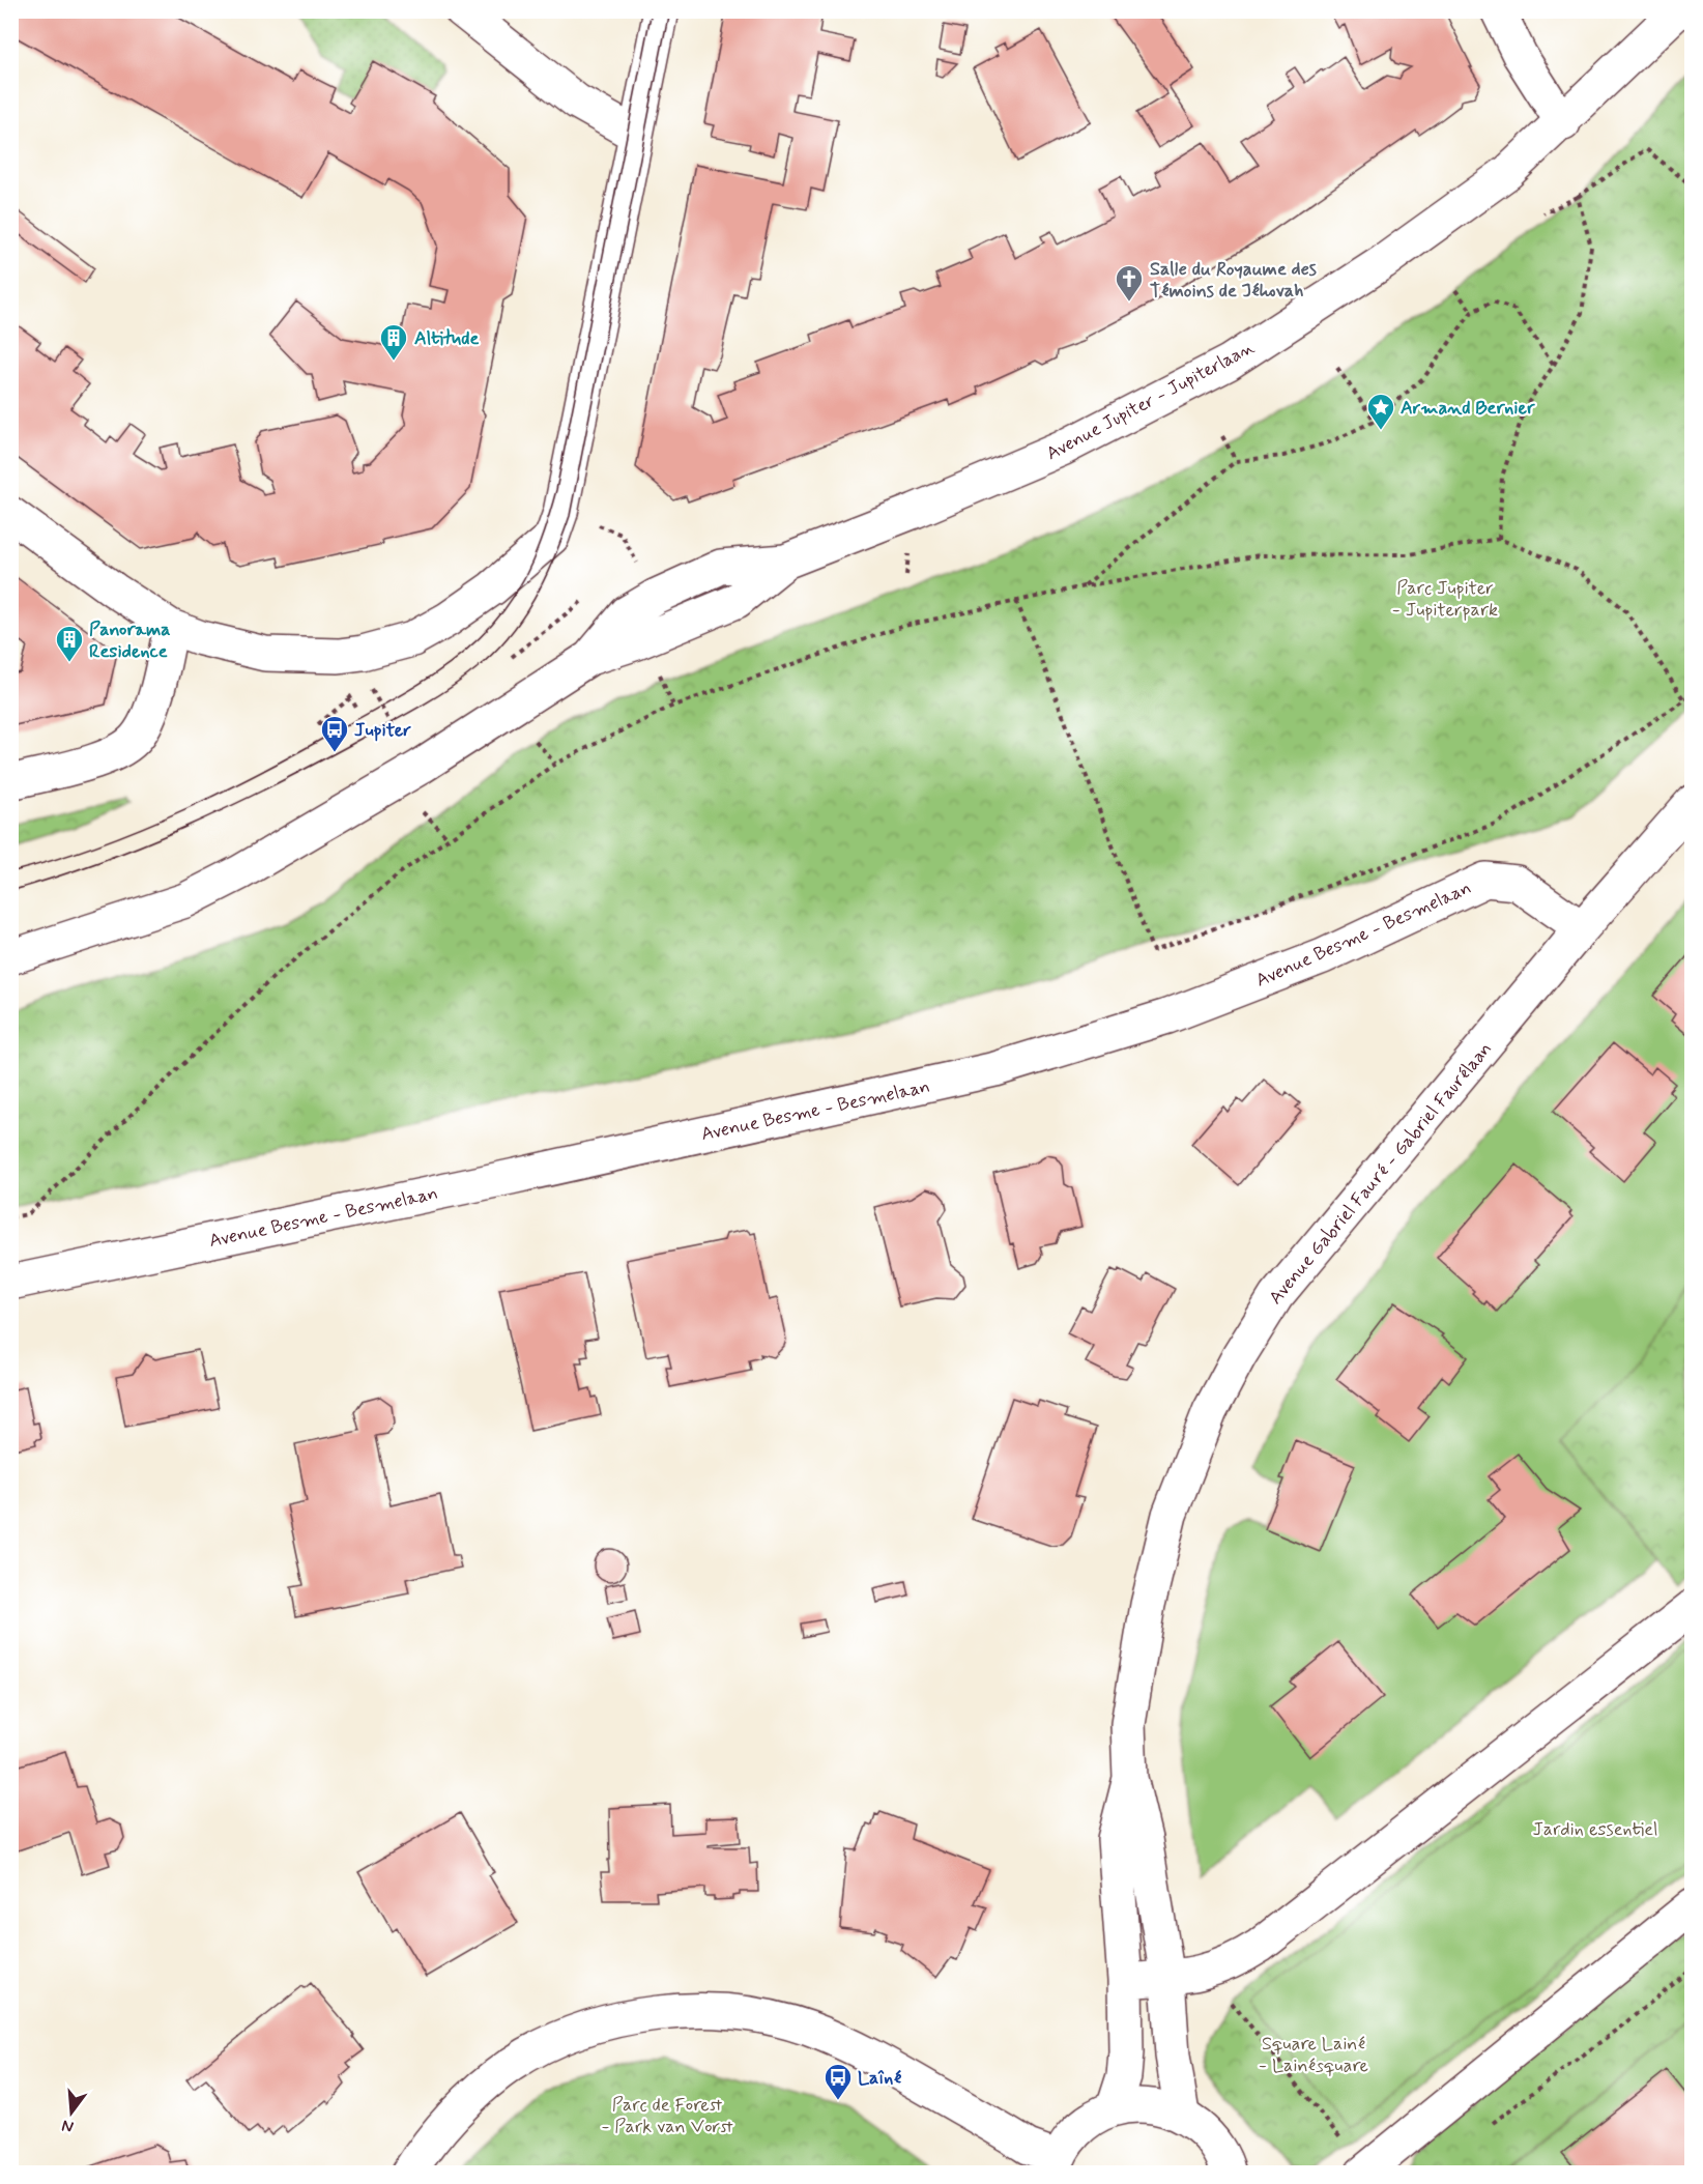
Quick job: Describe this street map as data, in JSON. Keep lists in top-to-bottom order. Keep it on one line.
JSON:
{"streets":{"street":["Avenue Jupiter - Jupiterlaan","Avenue Besme - Besmelaan","Avenue Gabriel Fauré - Gabriel Faurélaan"]},"crossings":[["Avenue Besme - Besmelaan","Avenue Gabriel Fauré - Gabriel Faurélaan"]],"parks":["Parc Jupiter - Jupiterpark","Jardin essentiel","Square Lainé - Lainésquare","Parc de Forest - Park van Vorst"],"places":{"church":["Salle du Royaume des Témoins de Jéhovah"],"building":["Altitude","Panorama Residence"],"place":["Armand Bernier"],"bus stop":["Jupiter","Laîné"]},"north":"bottom"}
